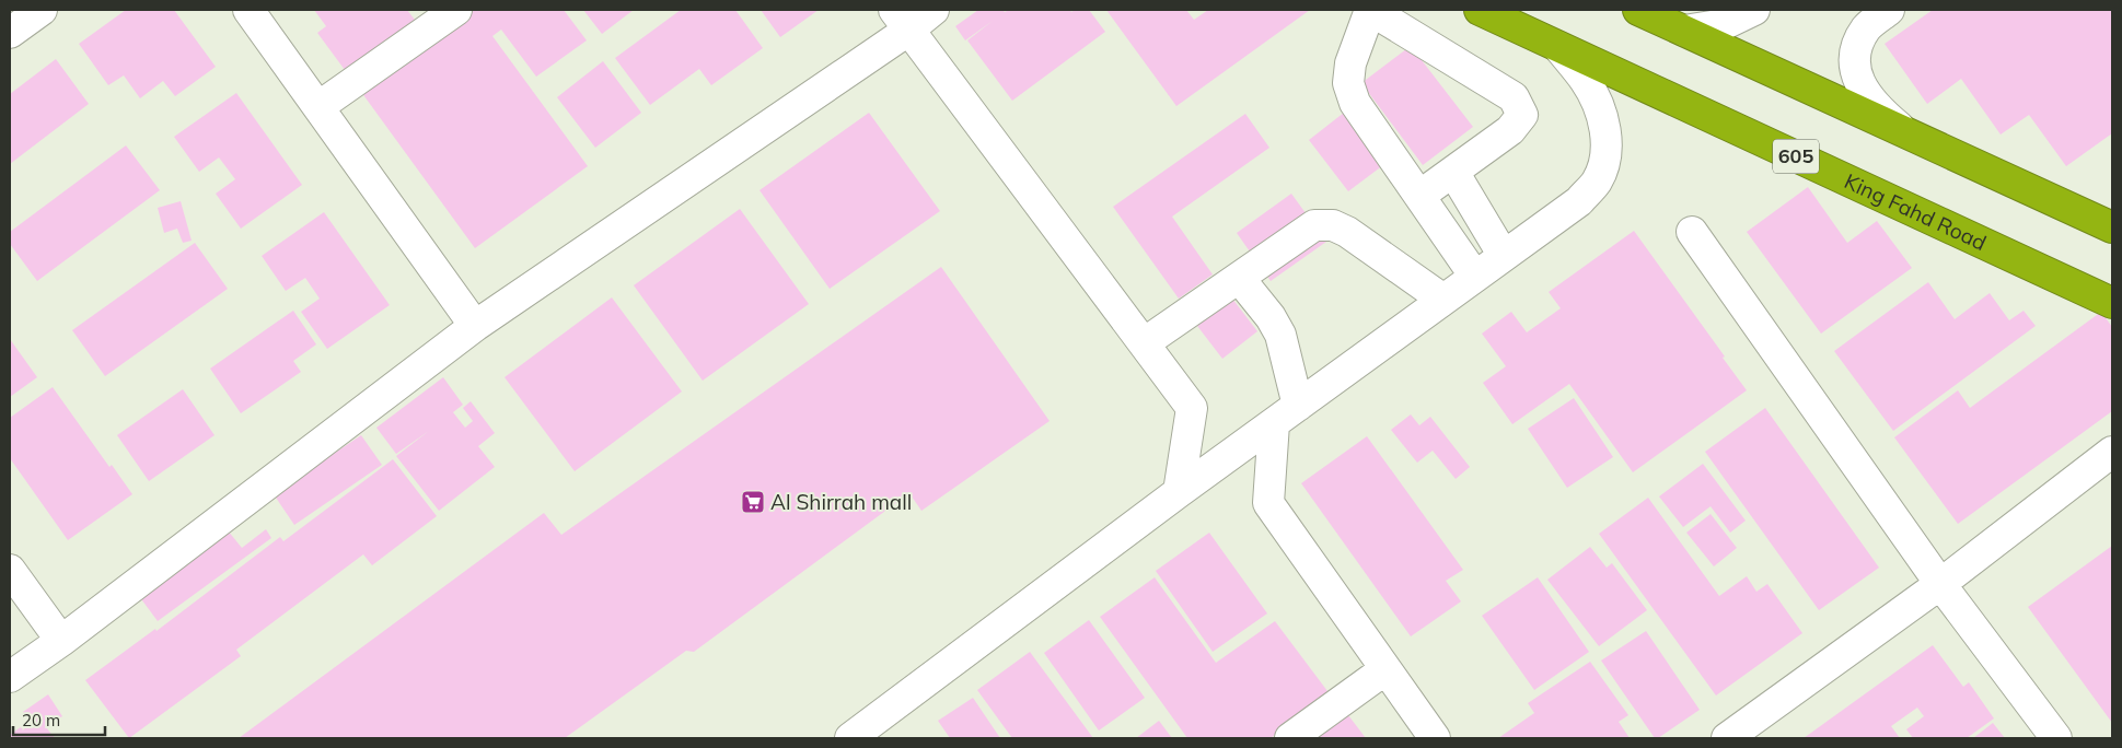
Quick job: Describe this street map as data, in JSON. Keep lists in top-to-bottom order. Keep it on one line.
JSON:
{"streets":{"highway":["605","King Fahd Road"]},"places":{"supermarket":["Al Shirrah mall"]},"scale_bar":"20 m"}
